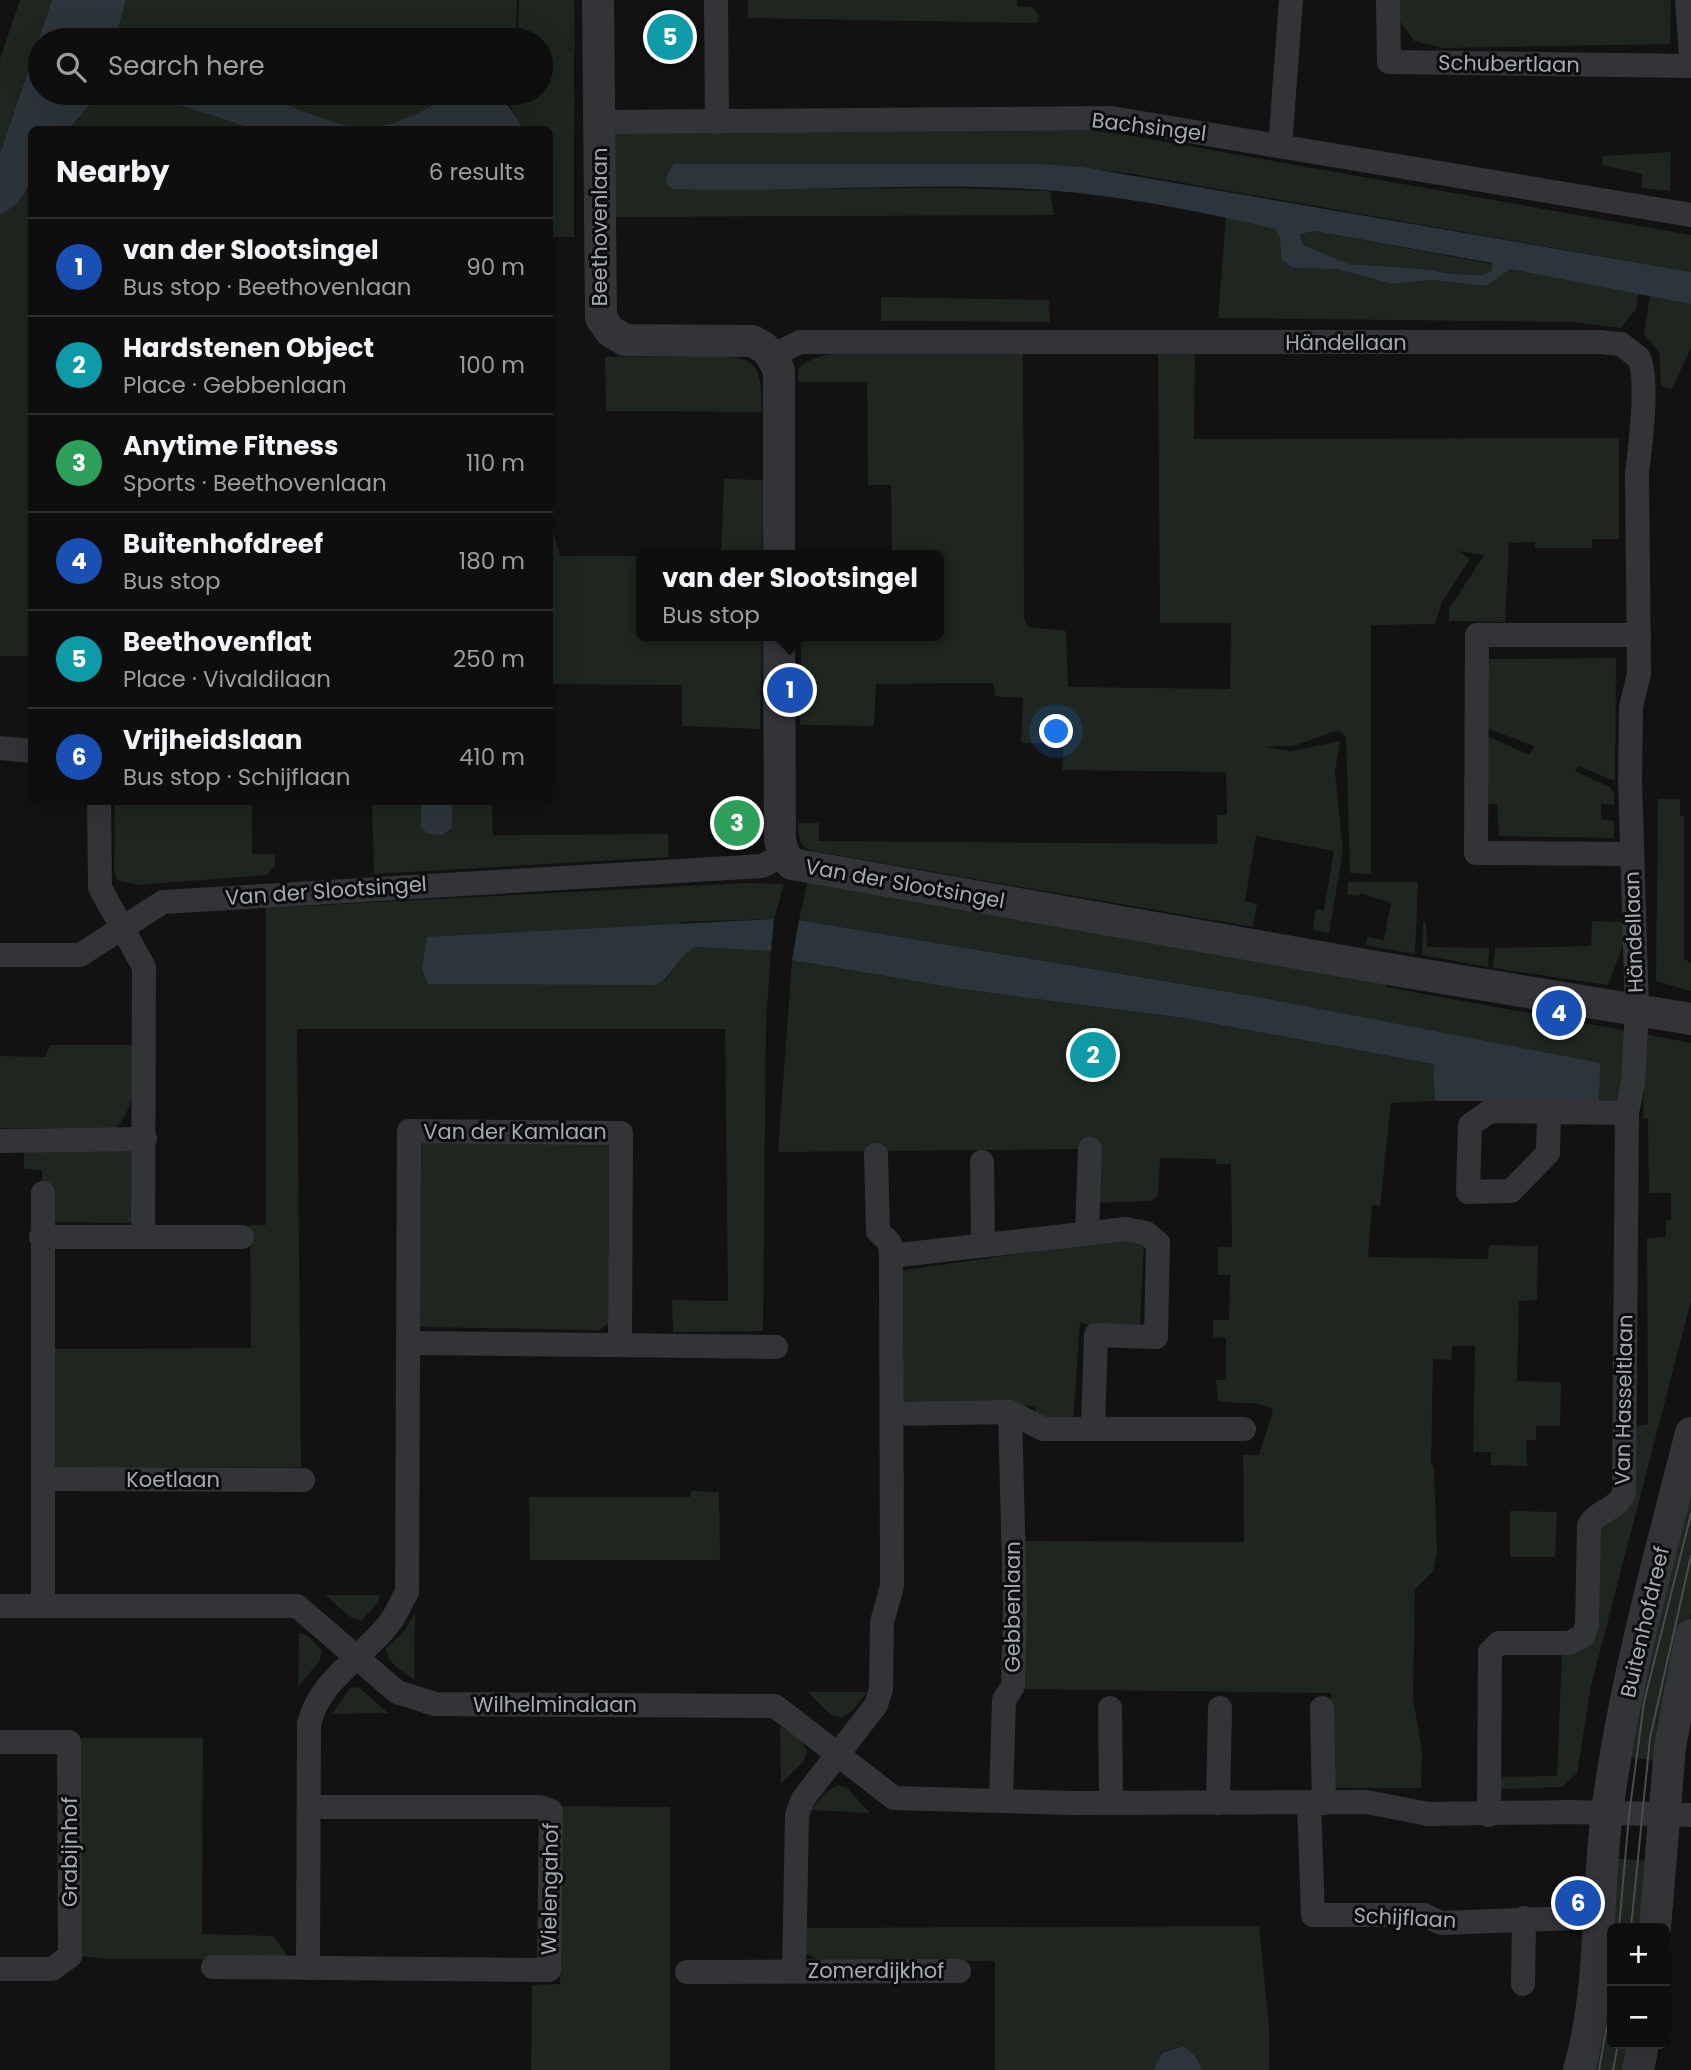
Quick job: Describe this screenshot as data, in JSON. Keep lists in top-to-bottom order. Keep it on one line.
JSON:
{"streets":{"street":["Schubertlaan","Bachsingel","Beethovenlaan","Händellaan","Van der Slootsingel","Van der Kamlaan","Van Hasseltlaan","Koetlaan","Gebbenlaan","Buitenhofdreef","Wilhelminalaan","Grabijnhof","Wielengahof","Schijflaan","Zomerdijkhof"]},"crossings":[["Bachsingel","Beethovenlaan"],["Beethovenlaan","Händellaan"],["Händellaan","Van der Slootsingel"],["Händellaan","Van Hasseltlaan"],["Van der Slootsingel","Van Hasseltlaan"],["Van der Kamlaan","Wilhelminalaan"],["Van Hasseltlaan","Wilhelminalaan"],["Gebbenlaan","Wilhelminalaan"],["Buitenhofdreef","Wilhelminalaan"],["Wilhelminalaan","Schijflaan"],["Wilhelminalaan","Zomerdijkhof"]],"page":{"pins":["5","1","3","4","2","6"],"search":"Search here","heading":["Nearby","6 results"],"list":[{"mark":"1","name":"van der Slootsingel","note":"Bus stop · Beethovenlaan","value":"90 m"},{"mark":"2","name":"Hardstenen Object","note":"Place · Gebbenlaan","value":"100 m"},{"mark":"3","name":"Anytime Fitness","note":"Sports · Beethovenlaan","value":"110 m"},{"mark":"4","name":"Buitenhofdreef","note":"Bus stop","value":"180 m"},{"mark":"5","name":"Beethovenflat","note":"Place · Vivaldilaan","value":"250 m"},{"mark":"6","name":"Vrijheidslaan","note":"Bus stop · Schijflaan","value":"410 m"}],"popup":["van der Slootsingel","Bus stop"],"map_buttons":["+","−"]}}
